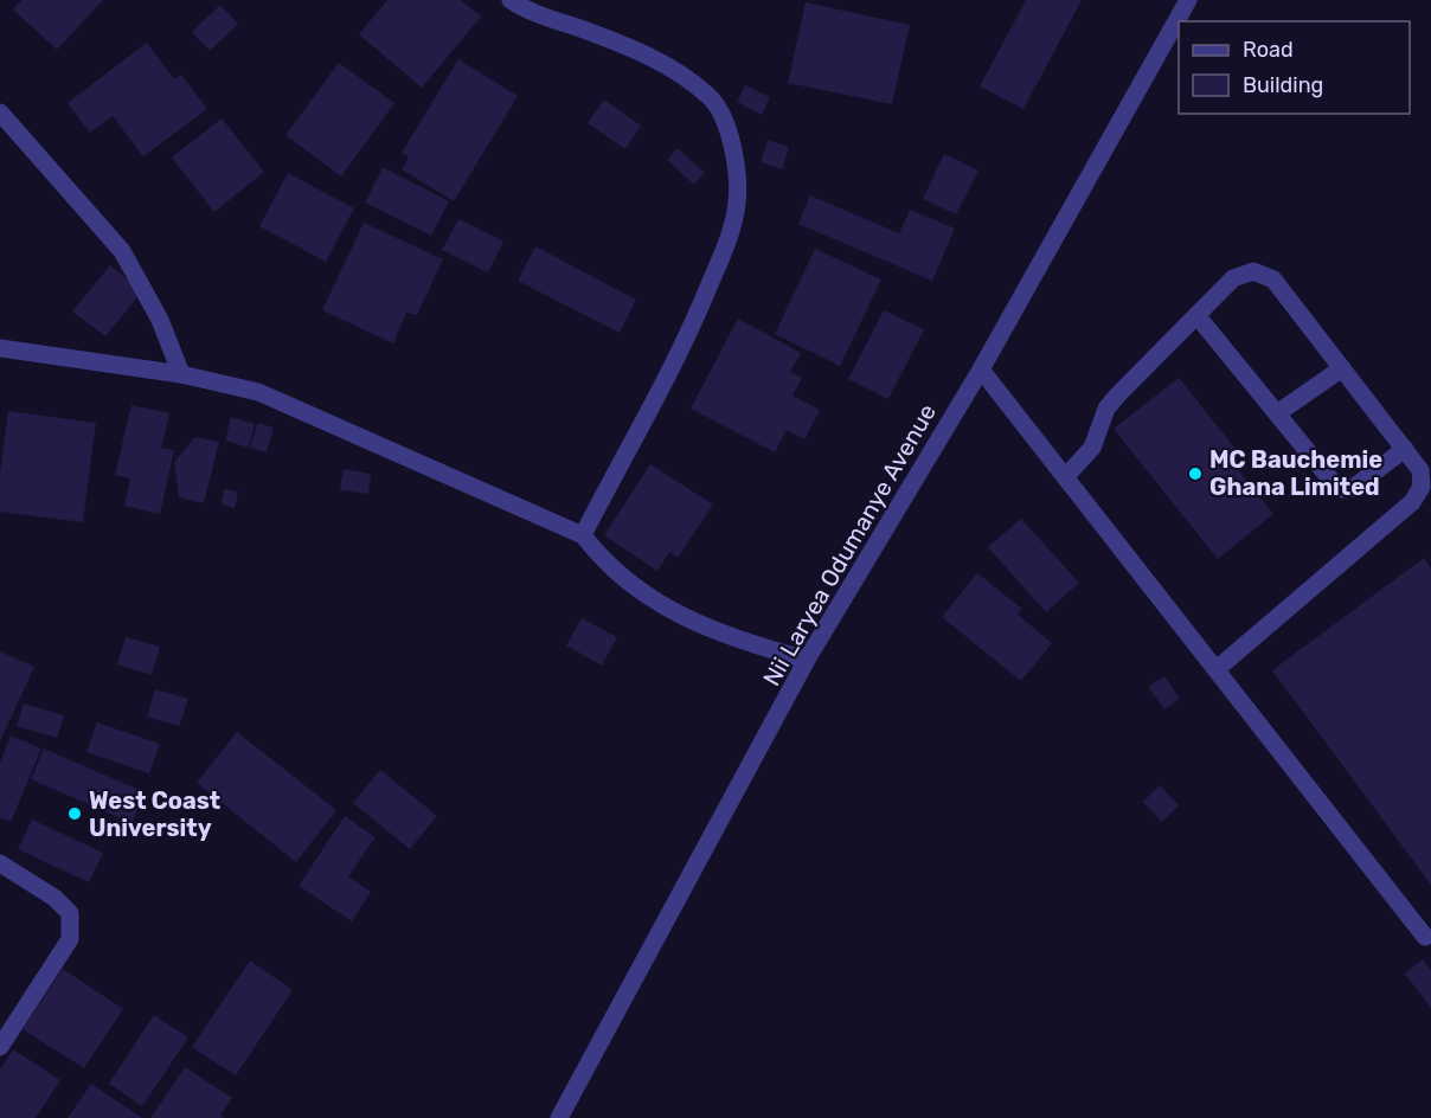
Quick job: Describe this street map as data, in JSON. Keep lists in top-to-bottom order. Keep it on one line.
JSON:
{"streets":{"street":["Nii Laryea Odumanye Avenue"]},"places":["MC Bauchemie Ghana Limited","West Coast University"],"legend":["Road","Building"]}
